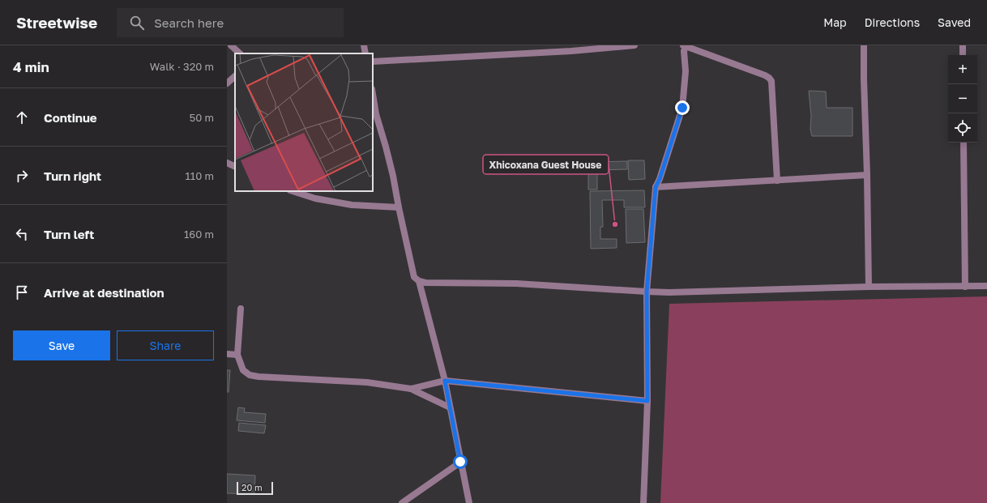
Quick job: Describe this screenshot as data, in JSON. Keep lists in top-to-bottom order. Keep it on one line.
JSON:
{"places":["Xhicoxana Guest House"],"scale_bar":"20 m","page":{"header":"Streetwise","search":"Search here","nav":["Map","Directions","Saved"],"heading":["4 min","Walk · 320 m"],"map_buttons":["+","−"],"list":[["Continue","50 m"],["Turn right","110 m"],["Turn left","160 m"],"Arrive at destination"],"buttons":["Save","Share"],"scale":"20 m"}}
